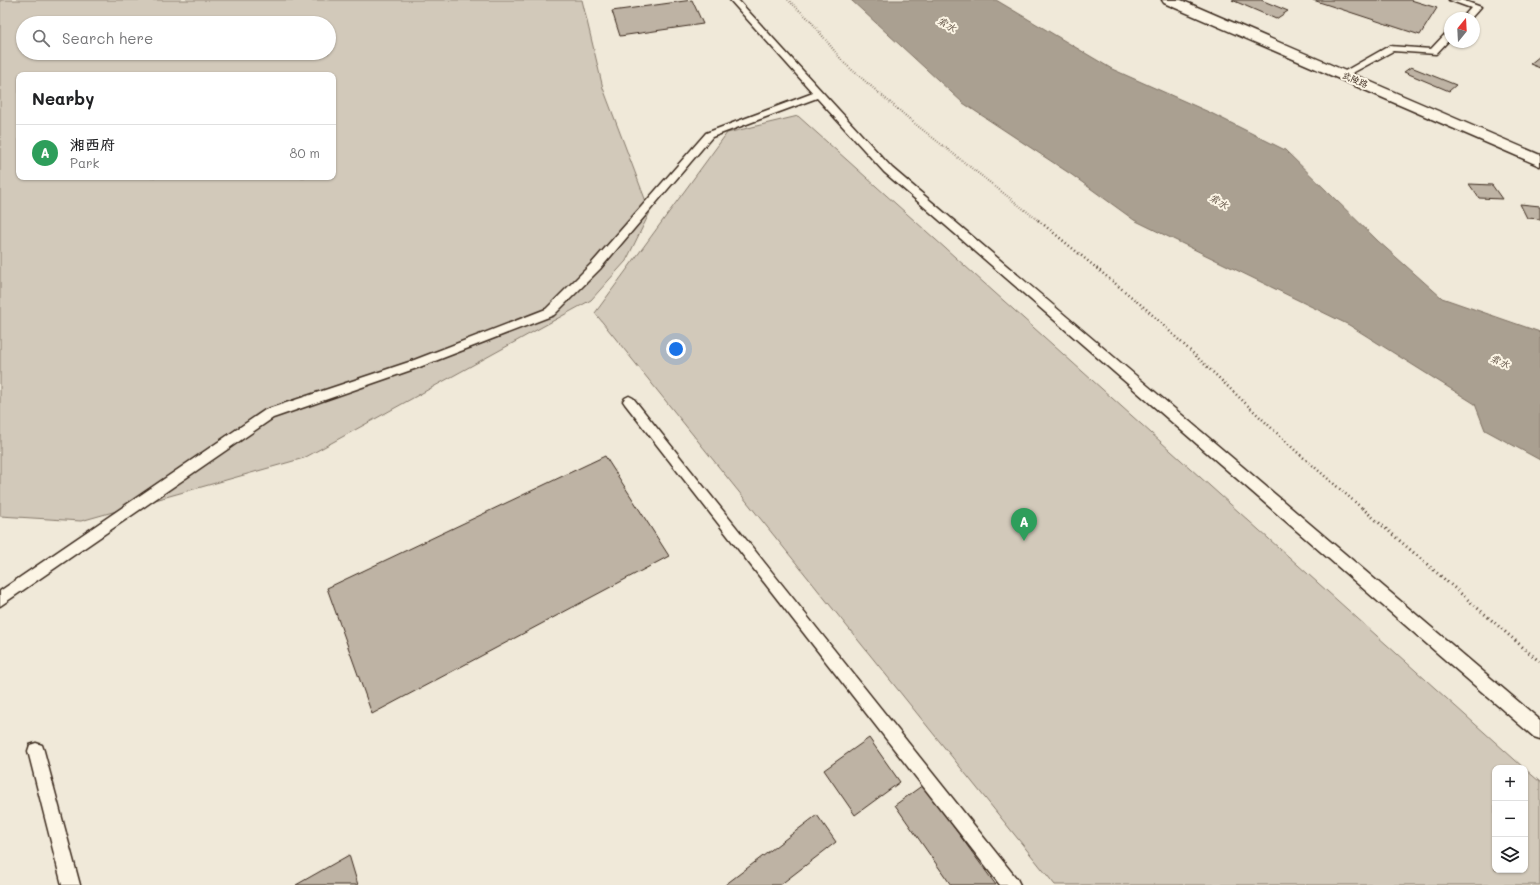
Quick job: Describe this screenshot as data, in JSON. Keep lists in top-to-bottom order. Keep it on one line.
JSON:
{"streets":{"street":["武陵路"]},"water":["索水"],"north":"top","page":{"search":"Search here","heading":"Nearby","list":[{"mark":"A","name":"湘西府","note":"Park","value":"80 m"}],"pins":"A","map_buttons":["+","−"]}}
